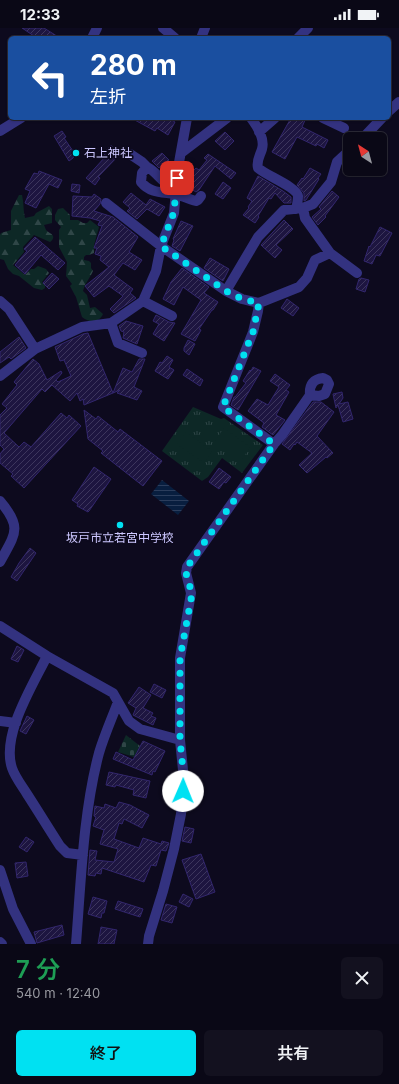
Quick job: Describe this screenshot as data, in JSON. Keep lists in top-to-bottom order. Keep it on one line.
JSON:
{"places":["石上神社","坂戸市立若宮中学校"],"north":"top left","page":{"status":"12:33","turn":["280 m","左折"],"heading":["7 分","540 m · 12:40"],"buttons":["終了","共有"]}}
